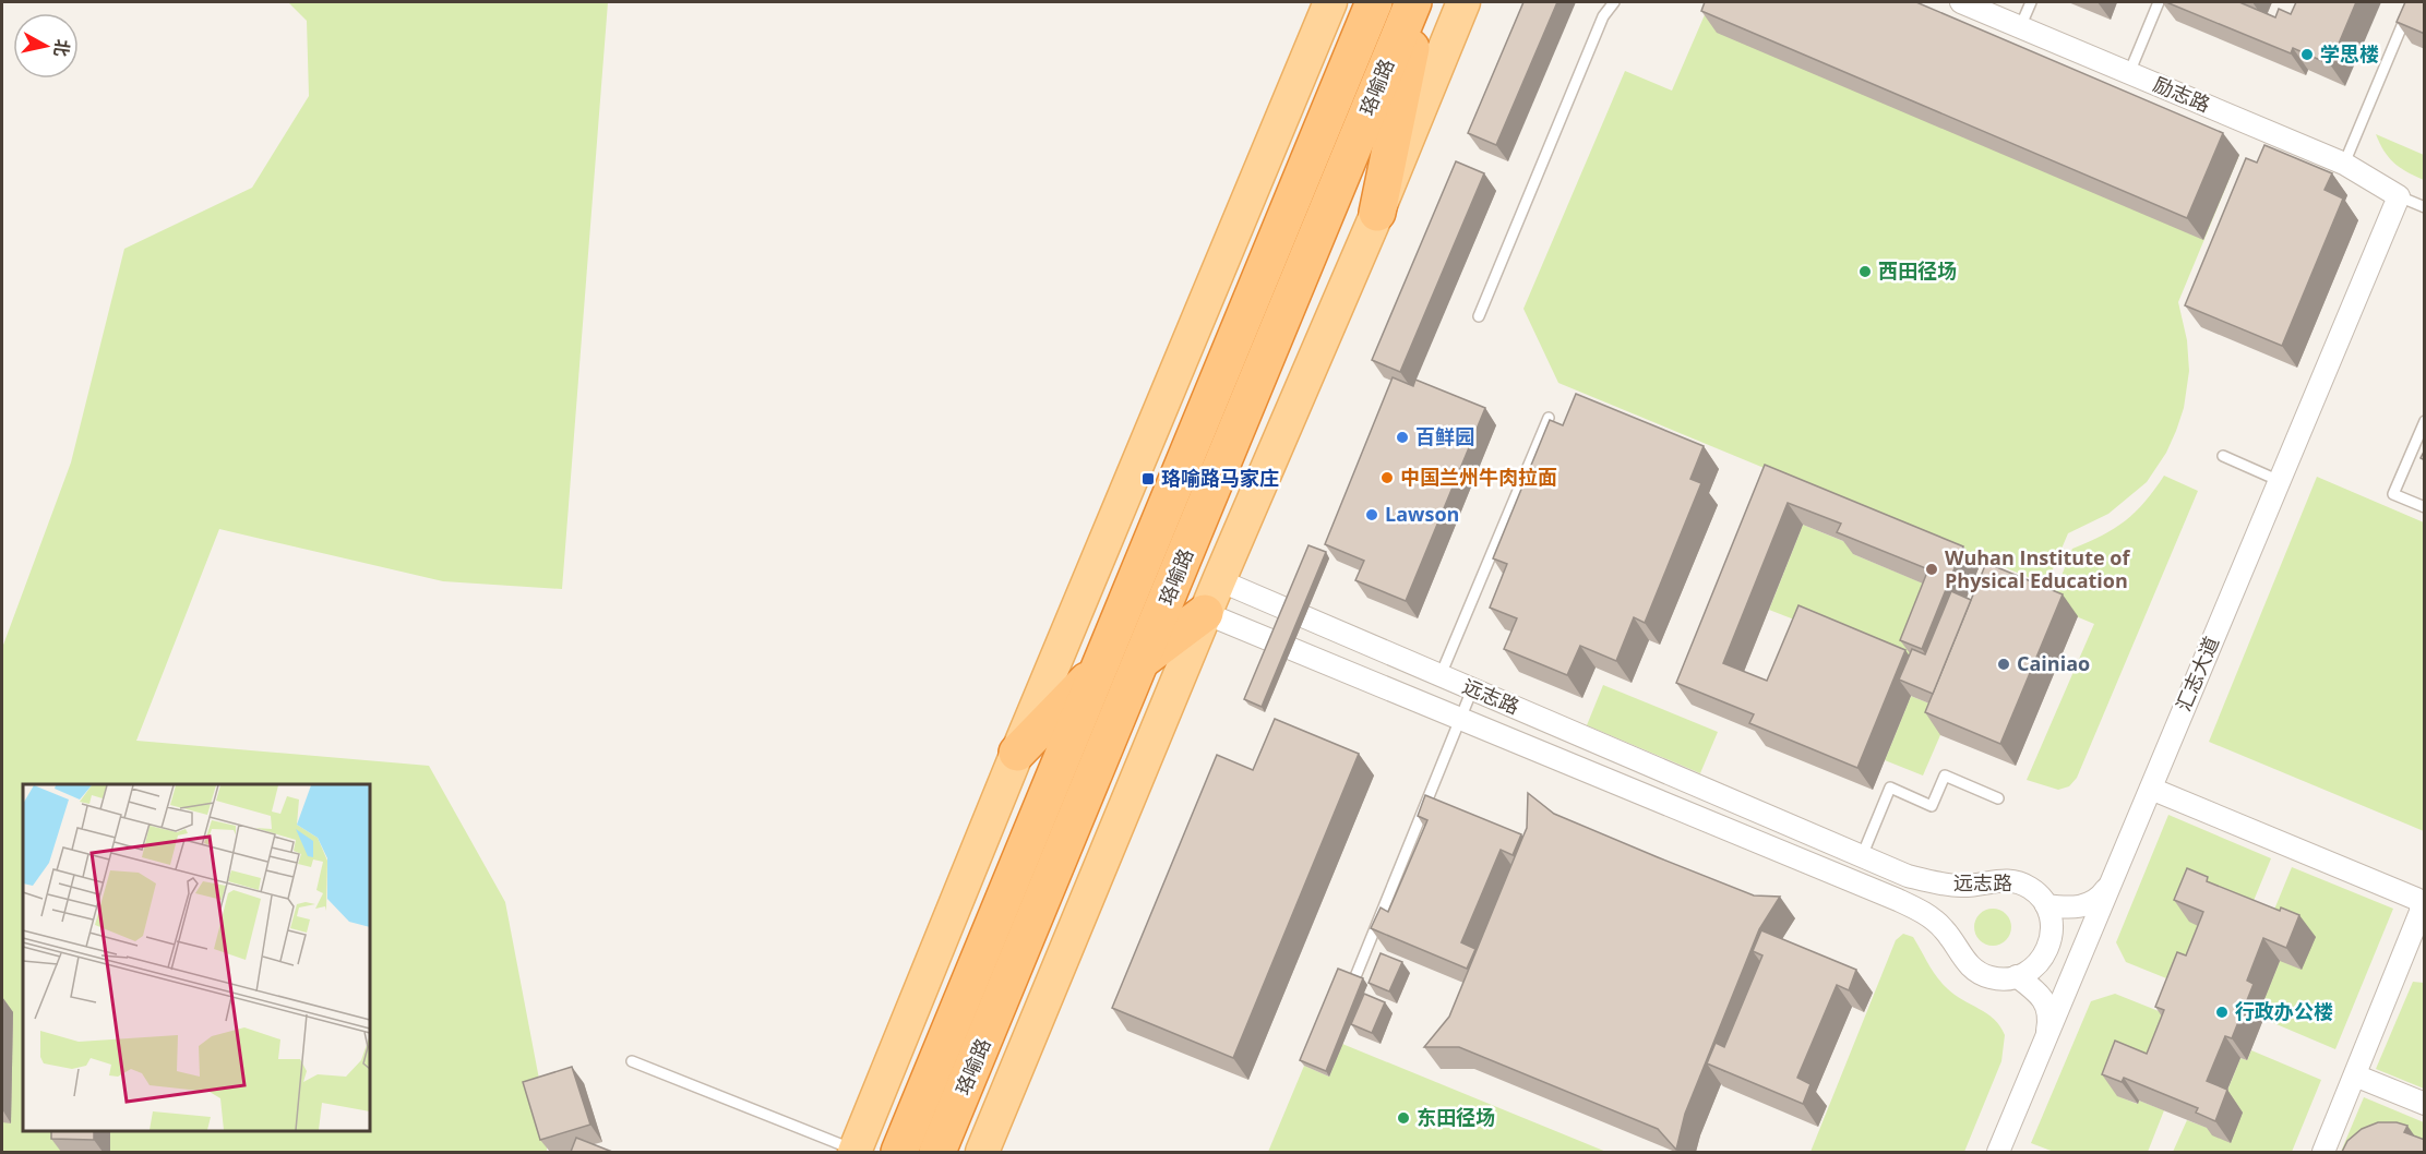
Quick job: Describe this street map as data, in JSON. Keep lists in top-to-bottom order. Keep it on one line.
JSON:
{"streets":{"highway":["珞喻路"],"street":["励志路","汇志大道","远志路"]},"crossings":[["励志路","汇志大道"]],"places":{"other":["学思楼","西田径场","百鲜园","中国兰州牛肉拉面","Lawson","Wuhan Institute of Physical Education","Cainiao","行政办公楼","东田径场"],"transit":["珞喻路马家庄"]},"north":"right"}
